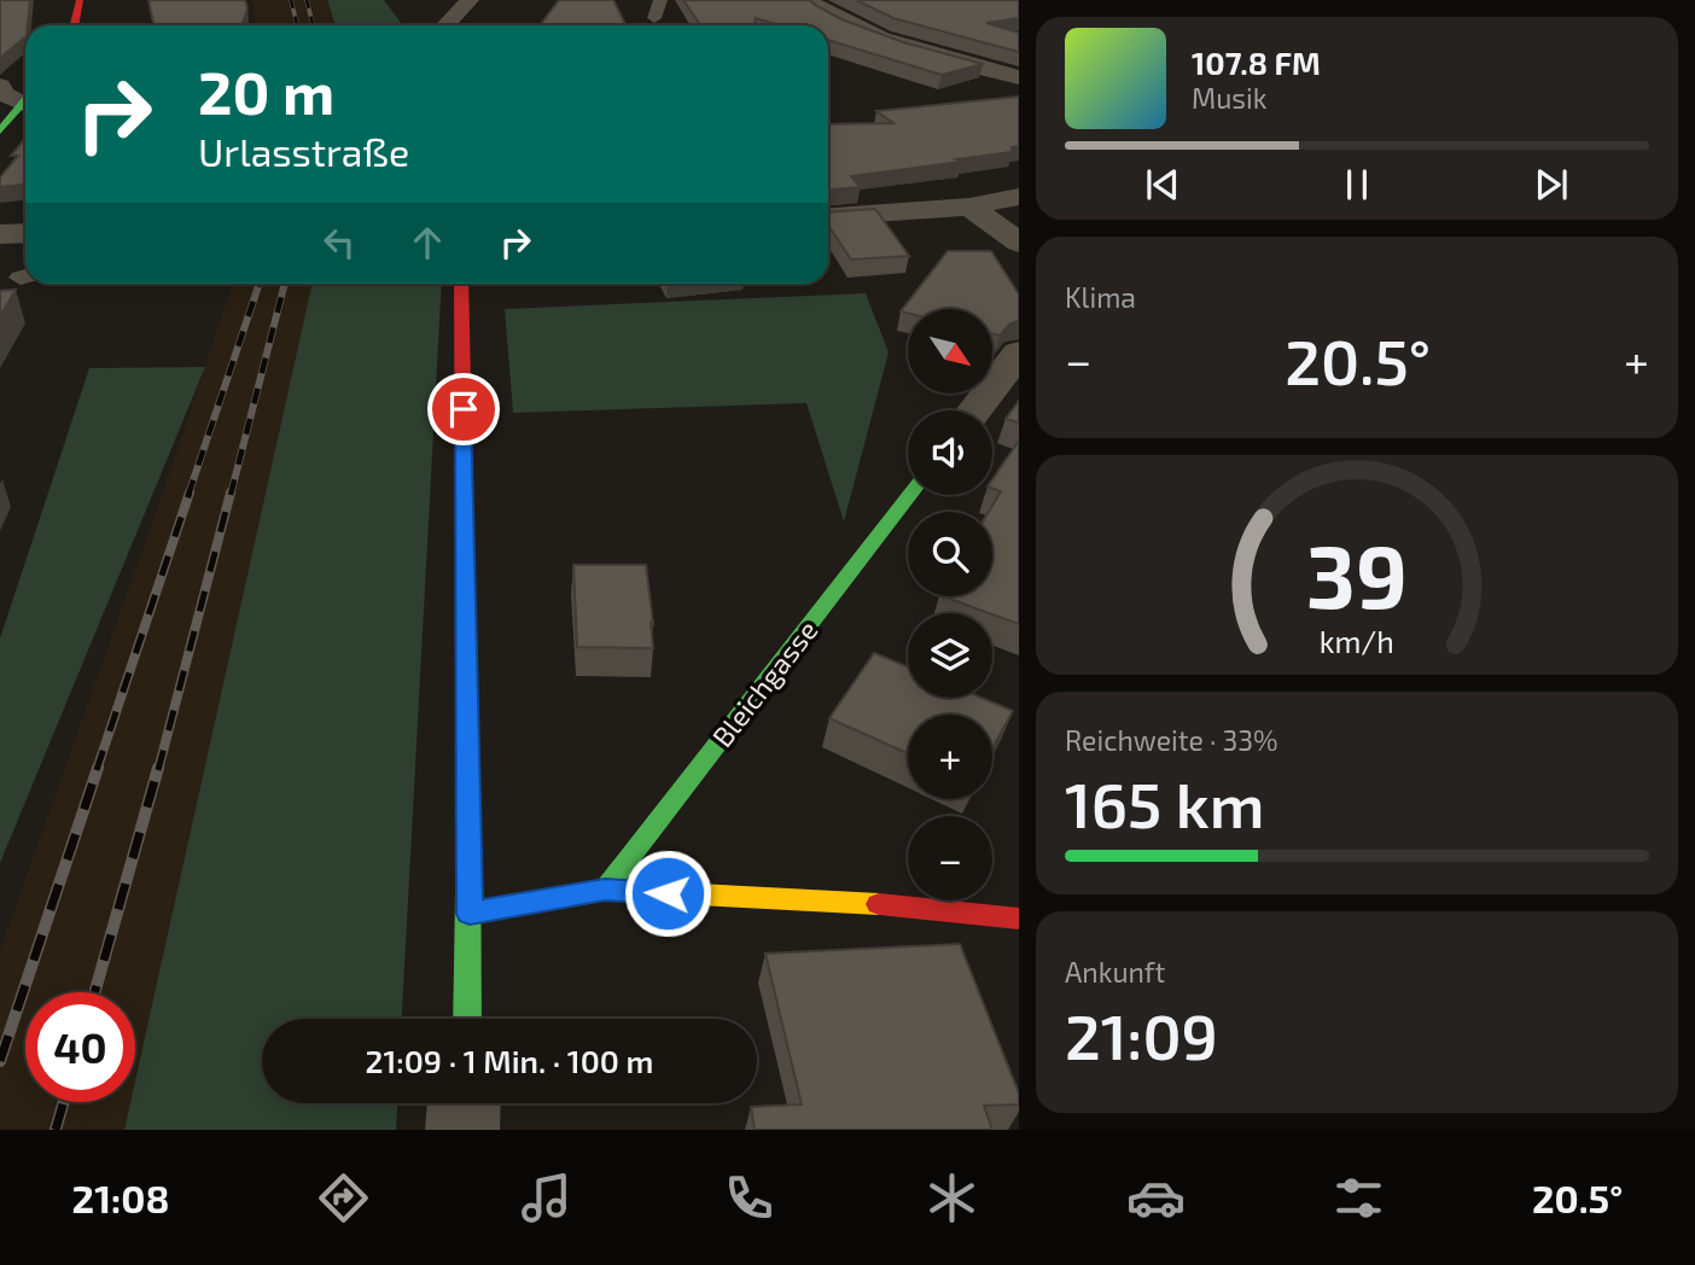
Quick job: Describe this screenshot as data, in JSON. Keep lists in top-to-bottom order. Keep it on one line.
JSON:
{"streets":{"street":["Bleichgasse"]},"north":"bottom right","page":{"turn":["20 m","Urlasstraße"],"song":["107.8 FM","Musik"],"tile":["Klima",["Reichweite · 33%","165 km"],["Ankunft","21:09"]],"map_buttons":["+","−"],"heat":["−","20.5°","+"],"limit":"40","trip":"21:09 · 1 Min. · 100 m","tabs":["21:08","20.5°"],"gauge":["39","km/h"]}}
